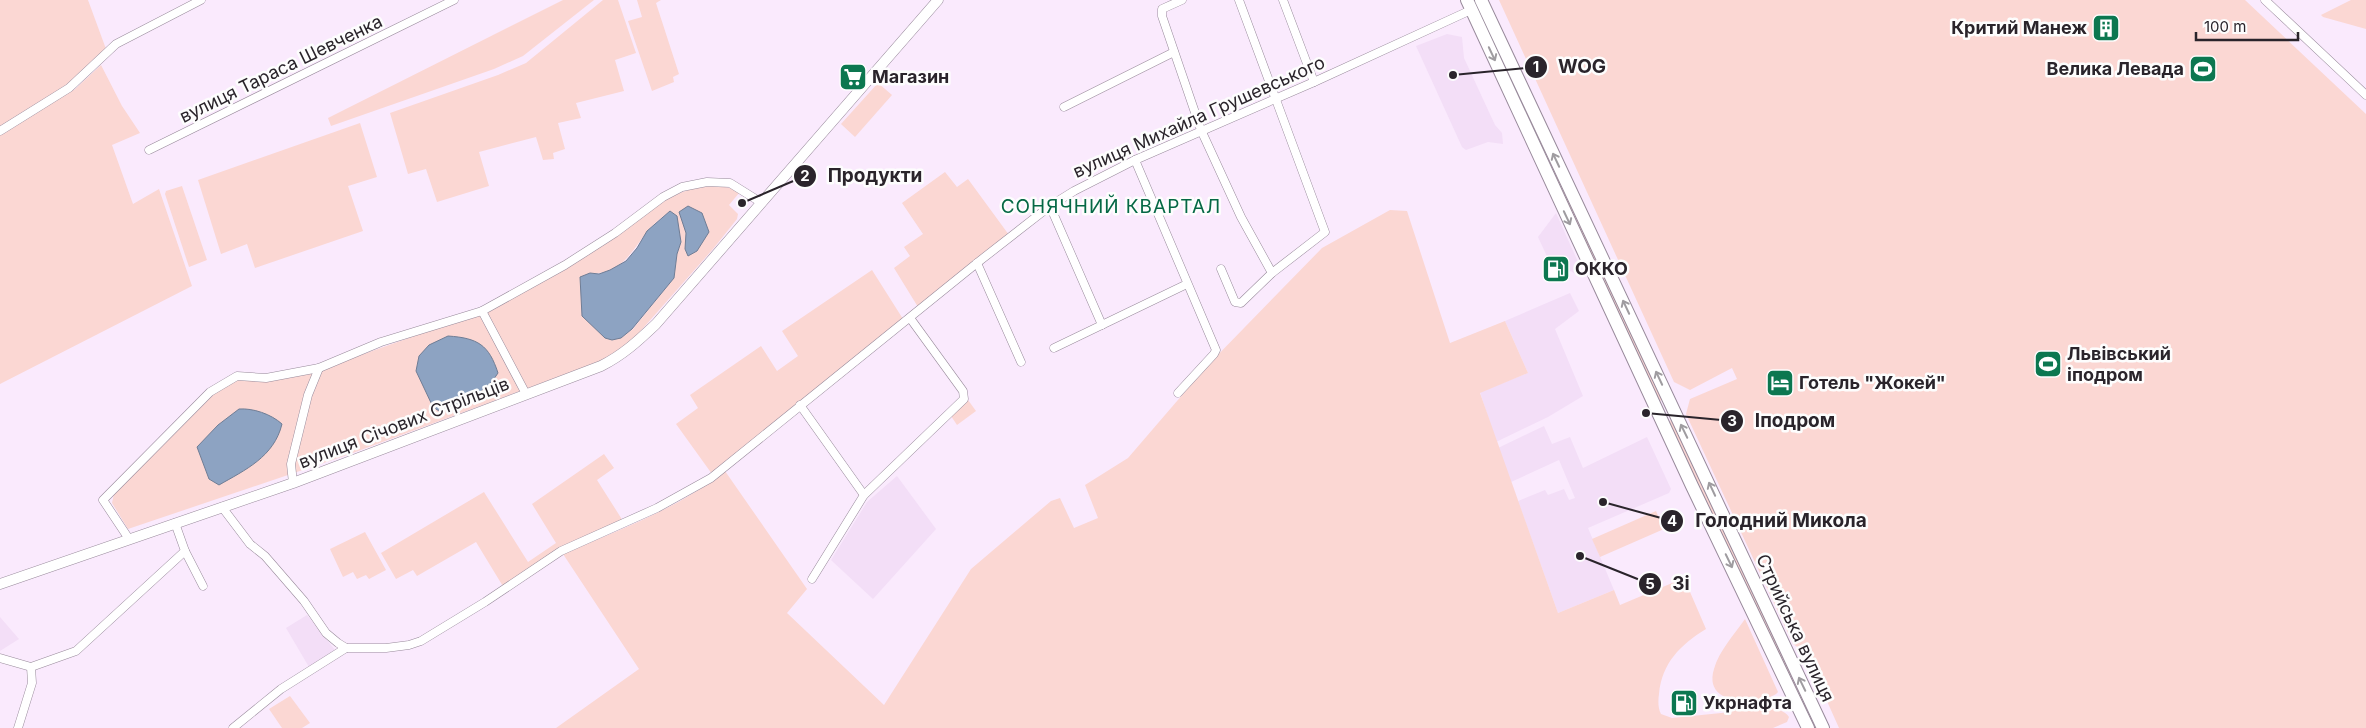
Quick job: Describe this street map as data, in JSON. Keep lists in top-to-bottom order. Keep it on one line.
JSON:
{"streets":{"main road":["Стрийська вулиця"],"street":["вулиця Тараса Шевченка","вулиця Михайла Грушевського","вулиця Січових Стрільців"]},"crossings":[["вулиця Михайла Грушевського","Стрийська вулиця"]],"districts":["СОНЯЧНИЙ КВАРТАЛ"],"places":{"building":["Критий Манеж"],"sports":["Велика Левада","Львівський іподром"],"other":["WOG","Продукти","Іподром","Голодний Микола","3і"],"supermarket":["Магазин"],"fuel station":["ОККО","Укрнафта"],"hotel":["Готель \"Жокей\""]},"scale_bar":"100 m"}
